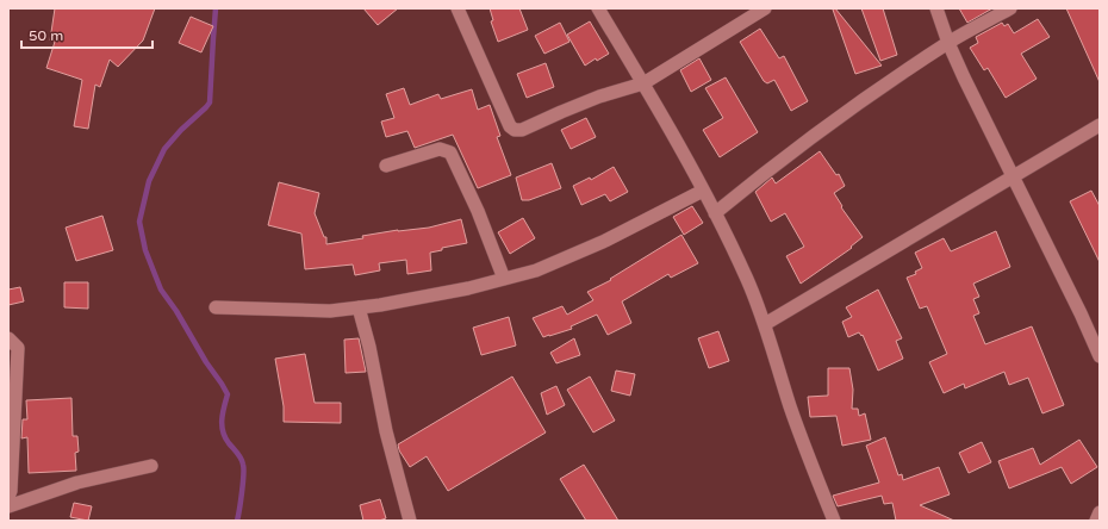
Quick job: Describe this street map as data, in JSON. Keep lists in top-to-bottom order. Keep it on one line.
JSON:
{"scale_bar":"50 m"}
